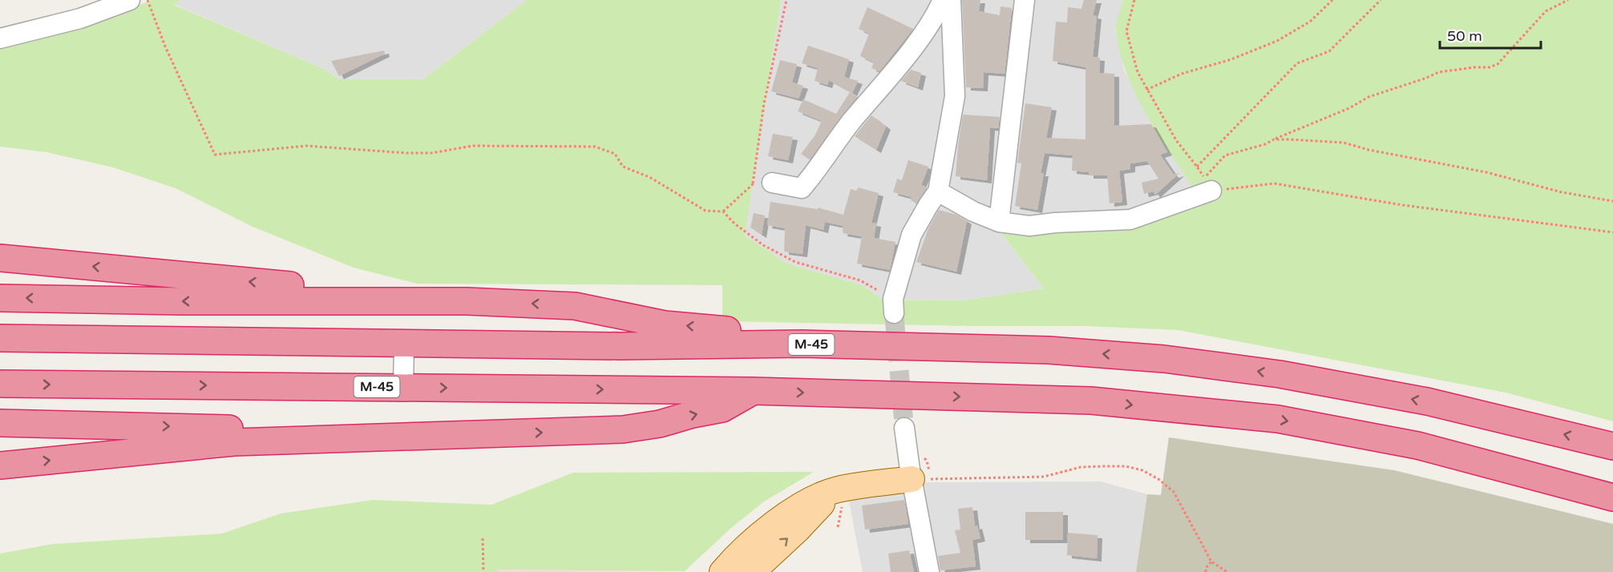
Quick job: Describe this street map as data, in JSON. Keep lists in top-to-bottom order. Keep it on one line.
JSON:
{"streets":{"highway":["M-45"]},"scale_bar":"50 m"}
